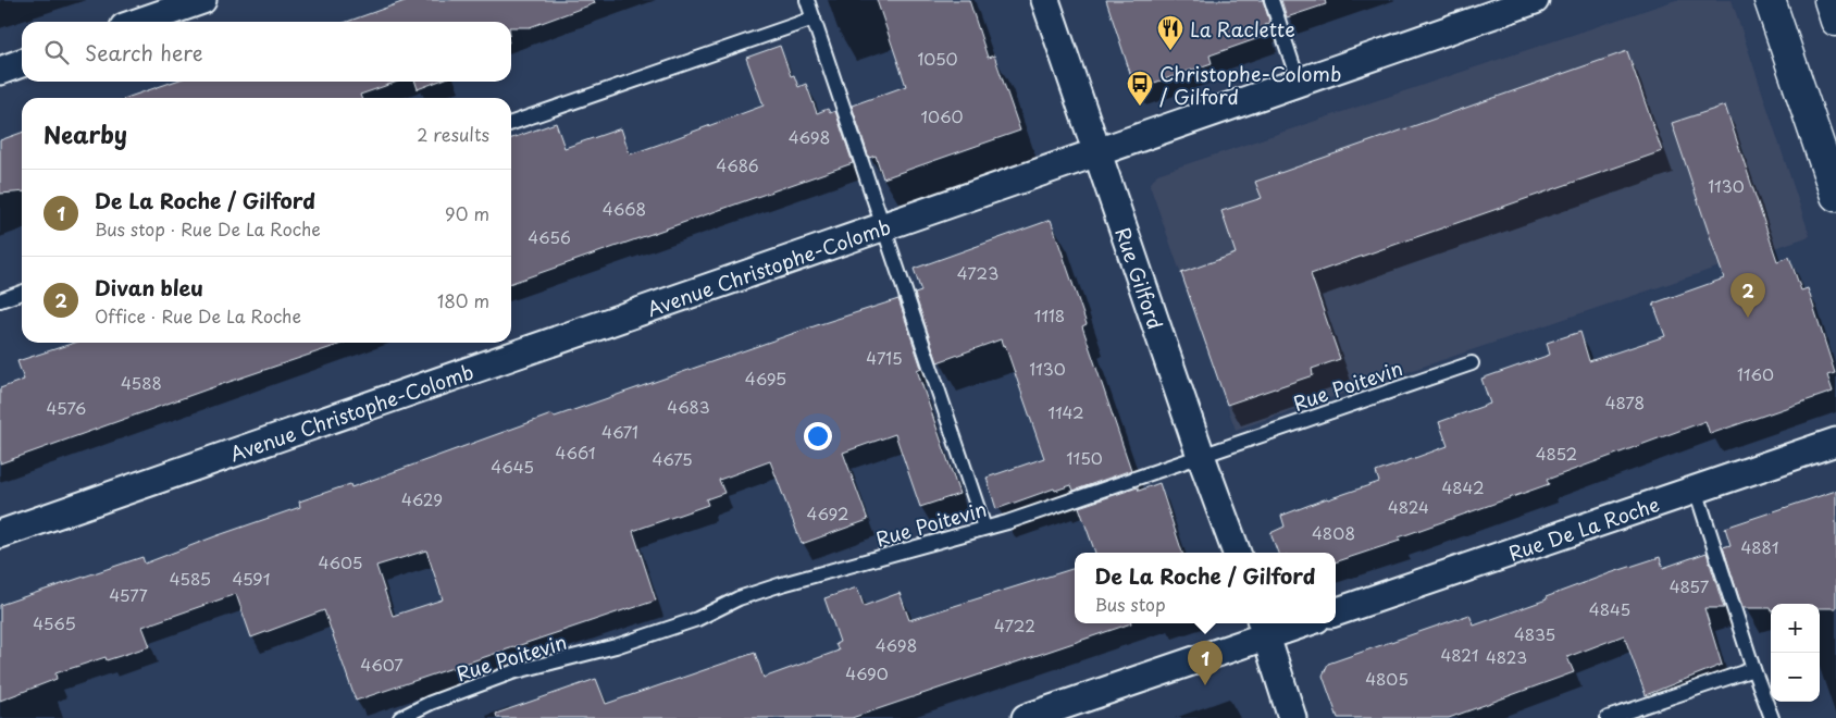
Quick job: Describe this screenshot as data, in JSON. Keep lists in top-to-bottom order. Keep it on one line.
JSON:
{"streets":{"street":["Avenue Christophe-Colomb","Rue Gilford","Rue De La Roche"],"lane":["Rue Poitevin"]},"crossings":[["Avenue Christophe-Colomb","Rue Gilford"],["Rue Gilford","Rue Poitevin"]],"places":{"restaurant":["La Raclette"],"bus stop":["Christophe-Colomb / Gilford"]},"house_numbers":["1050","1060","4698","4686","1130","4668","4656","4723","1118","4715","1130","1160","4695","4588","4878","4683","4576","1142","4671","4661","4852","1150","4675","4645","4842","4629","4824","4692","4808","4881","4605","4585","4591","4857","4577","4845","4565","4722","4835","4698","4821","4823","4607","4690","4805"],"page":{"search":"Search here","heading":["Nearby","2 results"],"list":[{"mark":"1","name":"De La Roche / Gilford","note":"Bus stop · Rue De La Roche","value":"90 m"},{"mark":"2","name":"Divan bleu","note":"Office · Rue De La Roche","value":"180 m"}],"pins":["2","1"],"popup":["De La Roche / Gilford","Bus stop"],"map_buttons":["+","−"]}}
